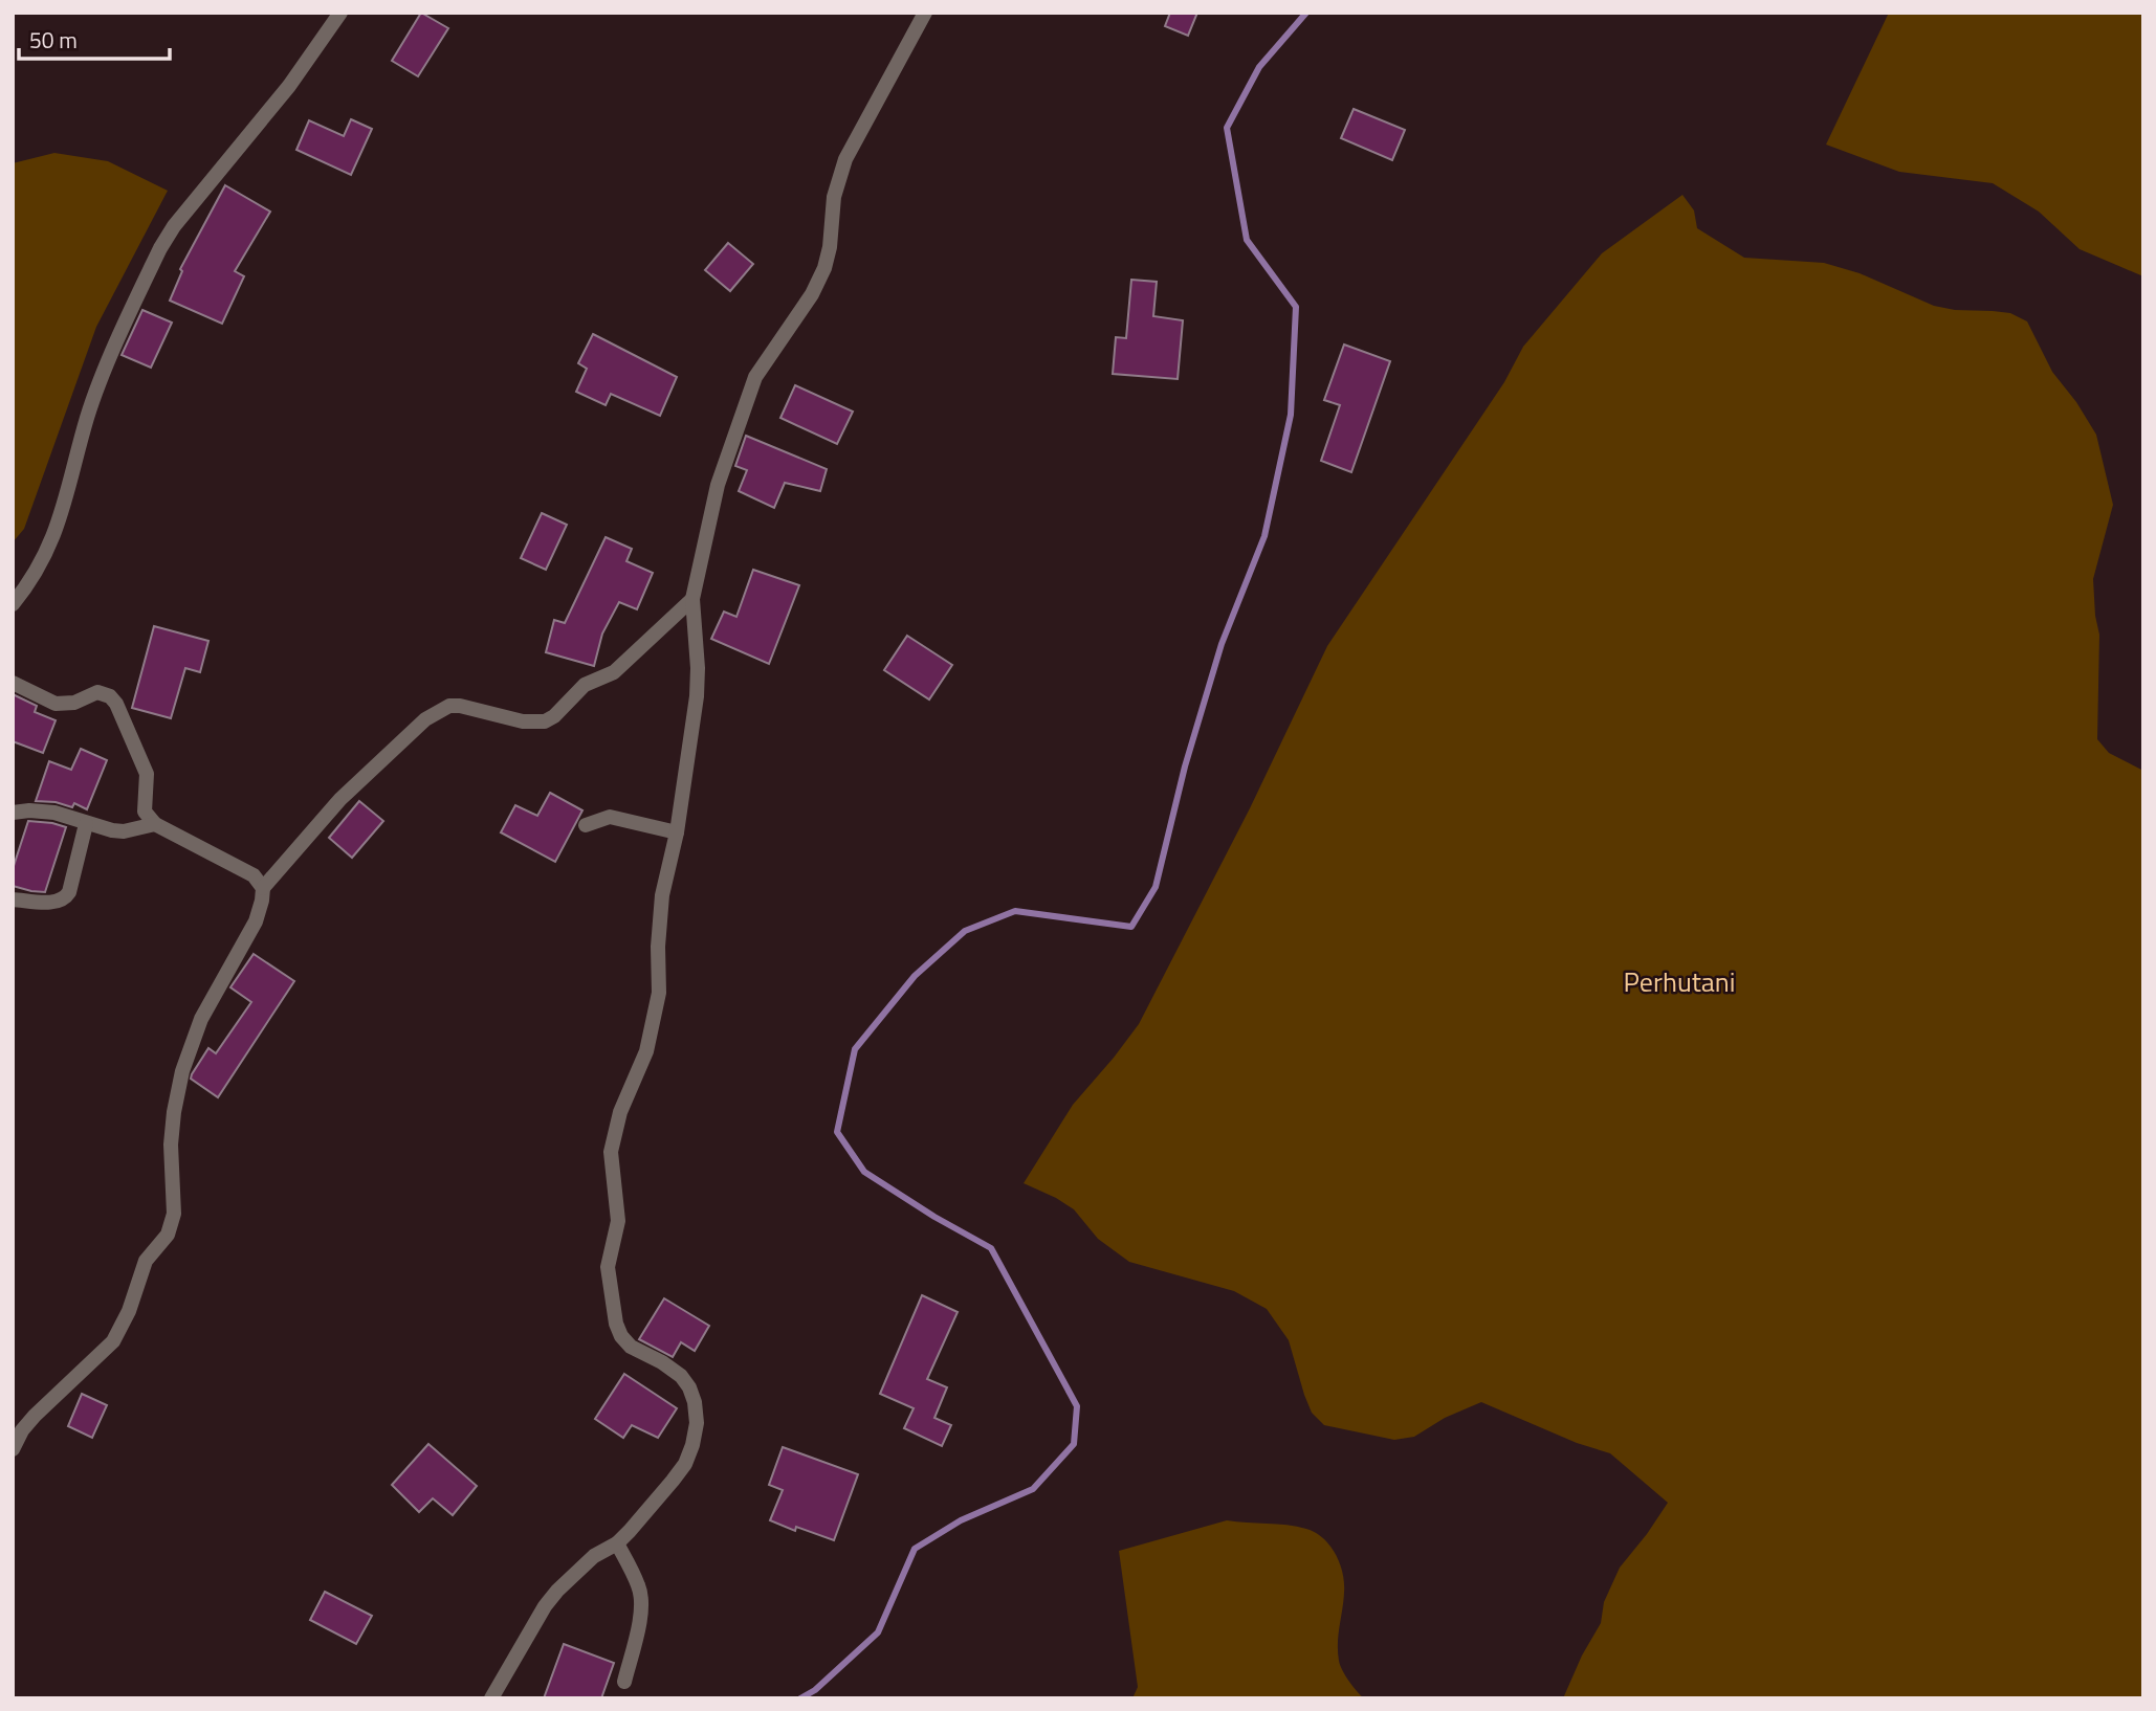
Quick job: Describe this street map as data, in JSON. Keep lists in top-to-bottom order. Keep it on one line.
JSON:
{"parks":["Perhutani"],"scale_bar":"50 m"}
